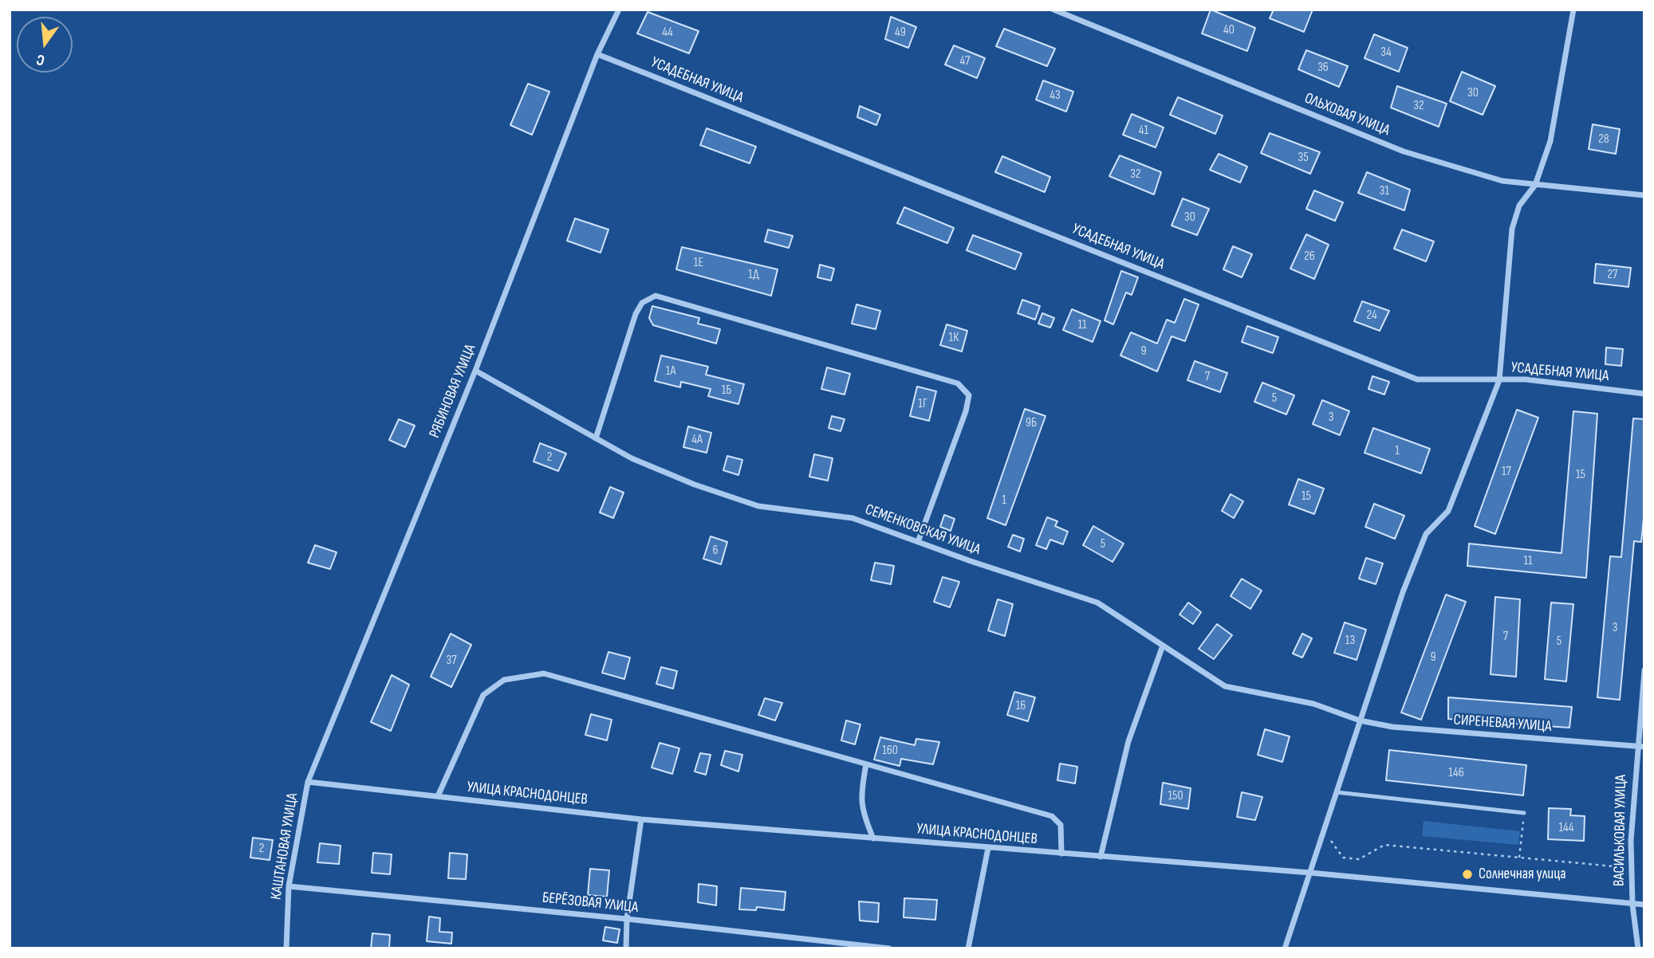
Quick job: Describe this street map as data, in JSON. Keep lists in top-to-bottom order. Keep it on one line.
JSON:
{"streets":{"street":["УСАДЕБНАЯ УЛИЦА","ОЛЬХОВАЯ УЛИЦА","РЯБИНОВАЯ УЛИЦА","СЕМЕНКОВСКАЯ УЛИЦА","СИРЕНЕВАЯ УЛИЦА","УЛИЦА КРАСНОДОНЦЕВ","ВАСИЛЬКОВАЯ УЛИЦА","КАШТАНОВАЯ УЛИЦА","БЕРЁЗОВАЯ УЛИЦА"]},"crossings":[["УСАДЕБНАЯ УЛИЦА","РЯБИНОВАЯ УЛИЦА"],["РЯБИНОВАЯ УЛИЦА","СЕМЕНКОВСКАЯ УЛИЦА"],["РЯБИНОВАЯ УЛИЦА","УЛИЦА КРАСНОДОНЦЕВ"],["РЯБИНОВАЯ УЛИЦА","КАШТАНОВАЯ УЛИЦА"],["СЕМЕНКОВСКАЯ УЛИЦА","СИРЕНЕВАЯ УЛИЦА"],["СИРЕНЕВАЯ УЛИЦА","ВАСИЛЬКОВАЯ УЛИЦА"],["УЛИЦА КРАСНОДОНЦЕВ","ВАСИЛЬКОВАЯ УЛИЦА"],["УЛИЦА КРАСНОДОНЦЕВ","КАШТАНОВАЯ УЛИЦА"],["КАШТАНОВАЯ УЛИЦА","БЕРЁЗОВАЯ УЛИЦА"]],"places":["Солнечная улица"],"house_numbers":["40","44","49","34","47","36","30","43","32","41","28","35","32","31","30","26","1Е","1Д","27","24","11","1К","9","1А","7","1Б","5","1Г","3","9Б","4А","1","2","17","15","15","1","5","6","11","3","7","13","5","9","37","16","160","146","150","144","2"],"north":"bottom"}
